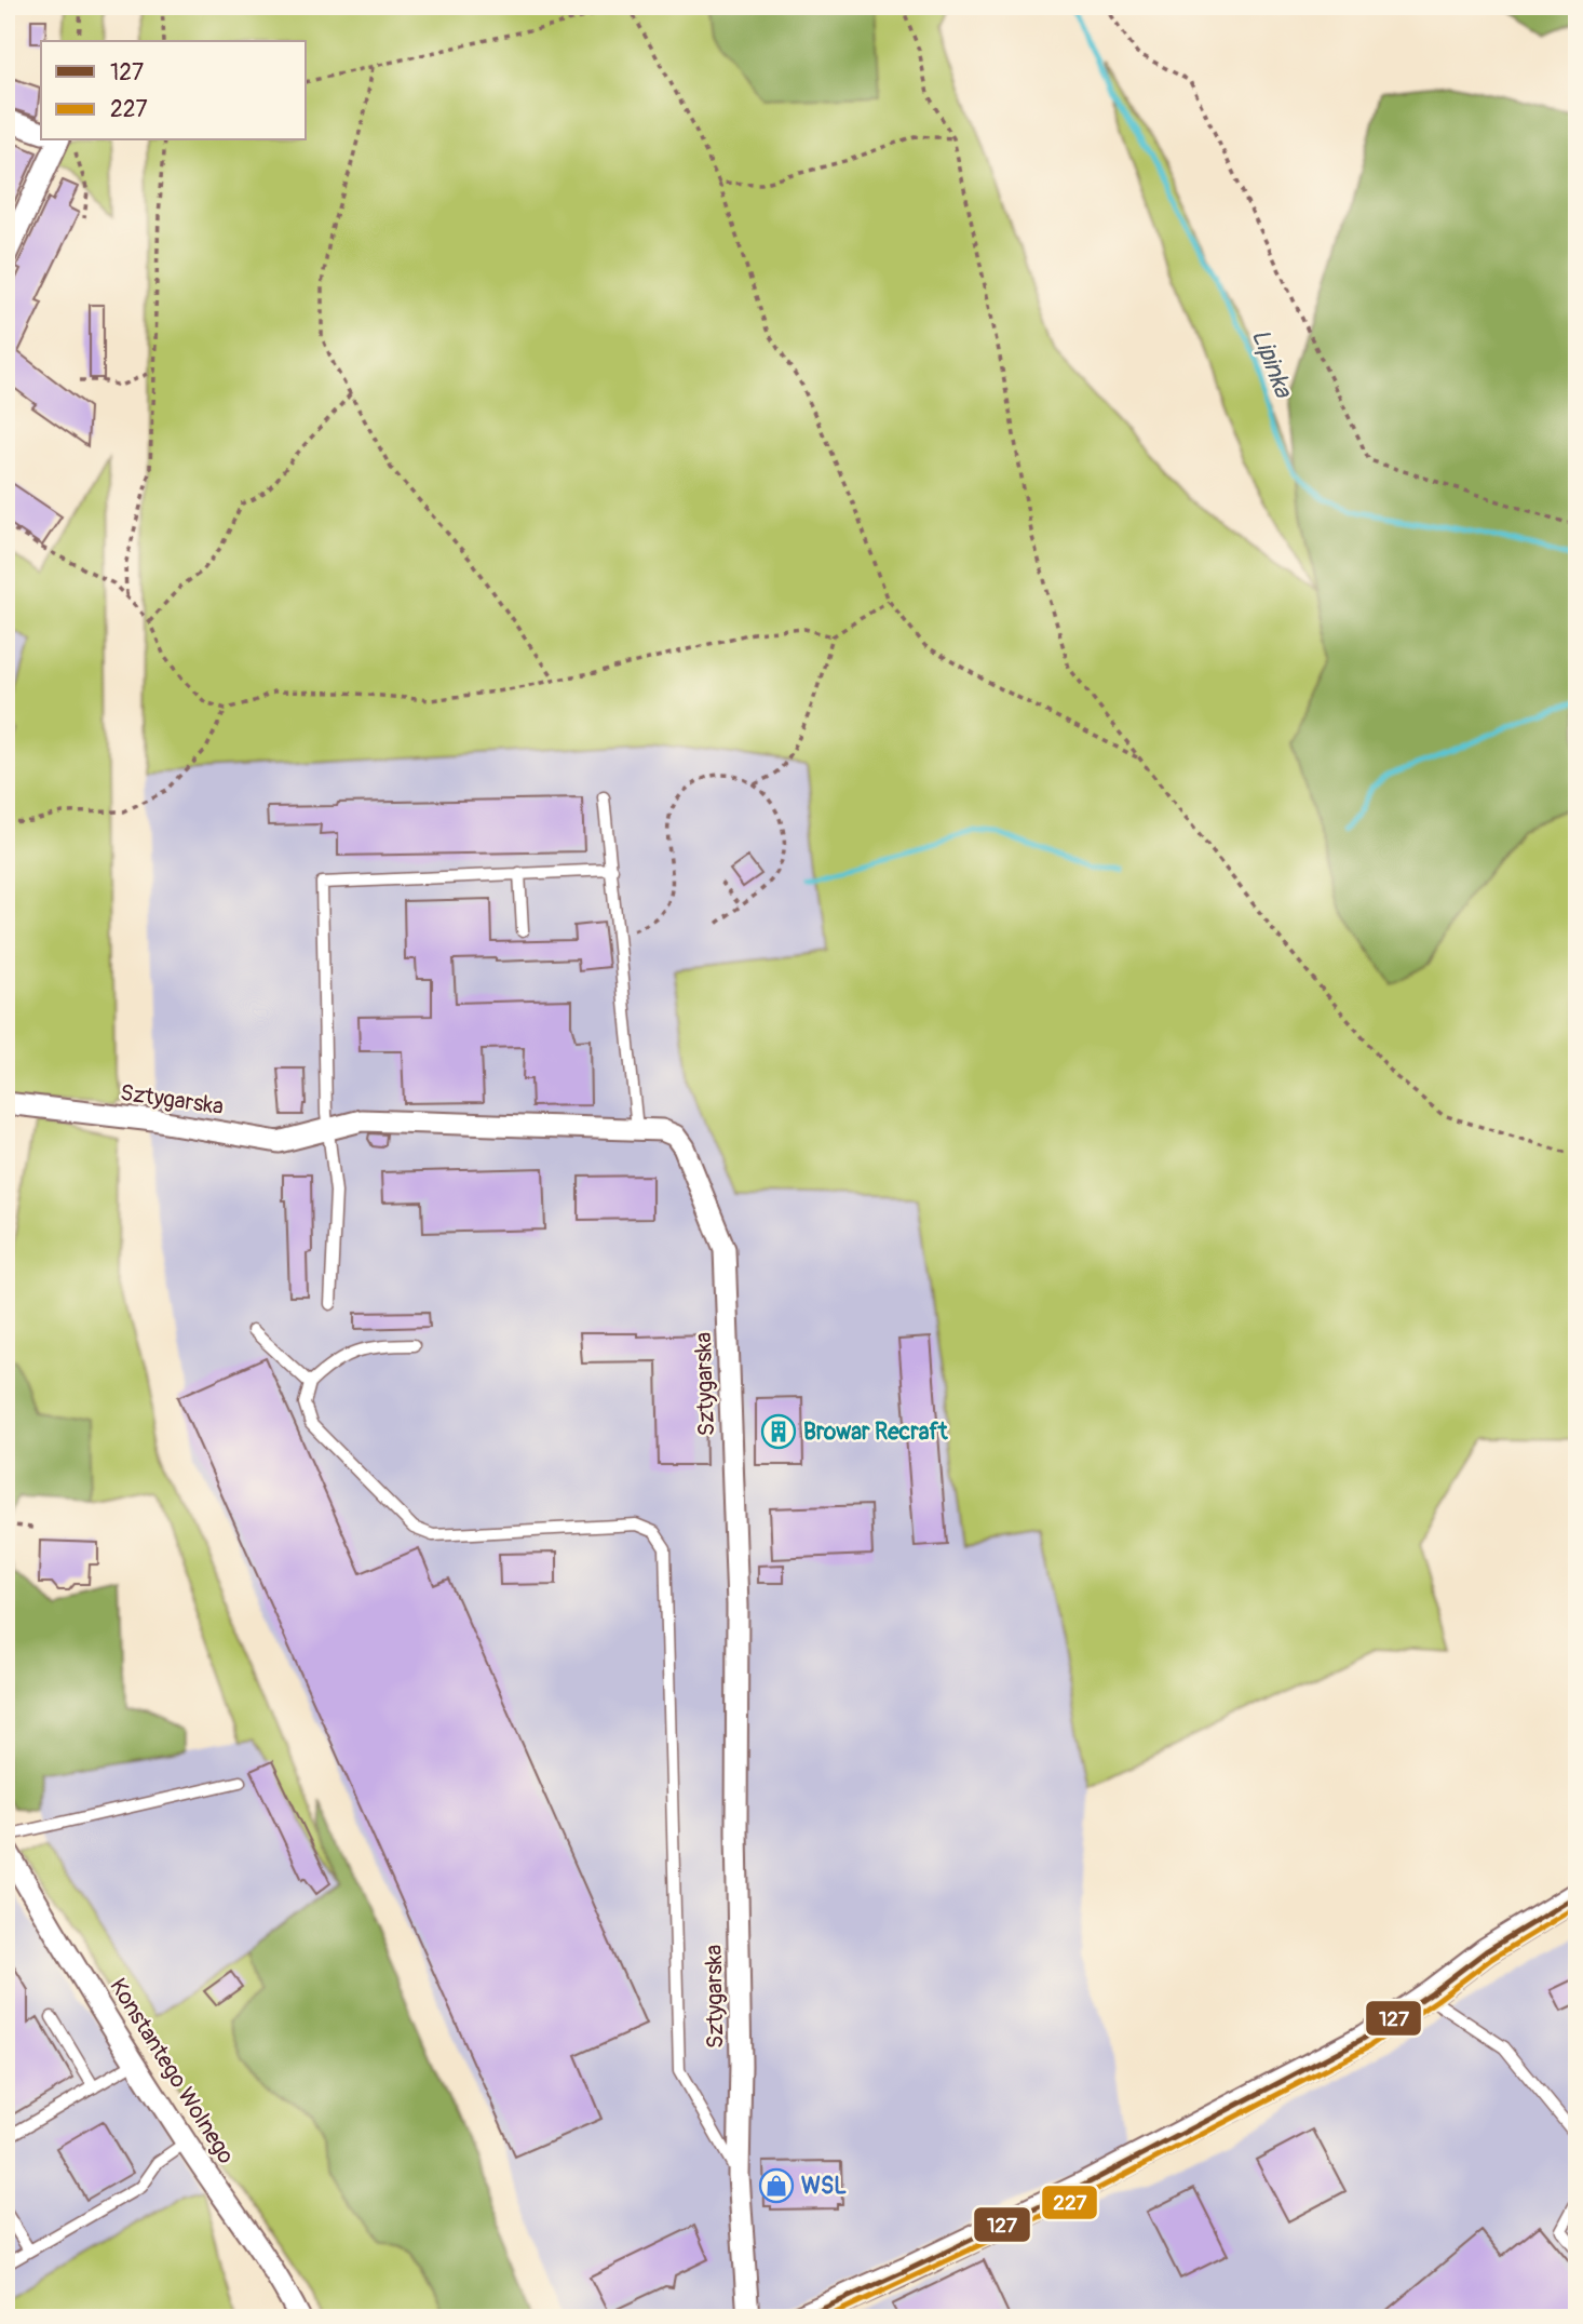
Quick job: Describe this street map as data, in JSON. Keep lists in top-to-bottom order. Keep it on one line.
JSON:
{"streets":{"street":["Sztygarska","Konstantego Wolnego"]},"water":["Lipinka"],"places":{"building":["Browar Recraft"],"shop":["WSL"]},"lines":["transit line 127","transit line 227"],"legend":["127","227"]}
